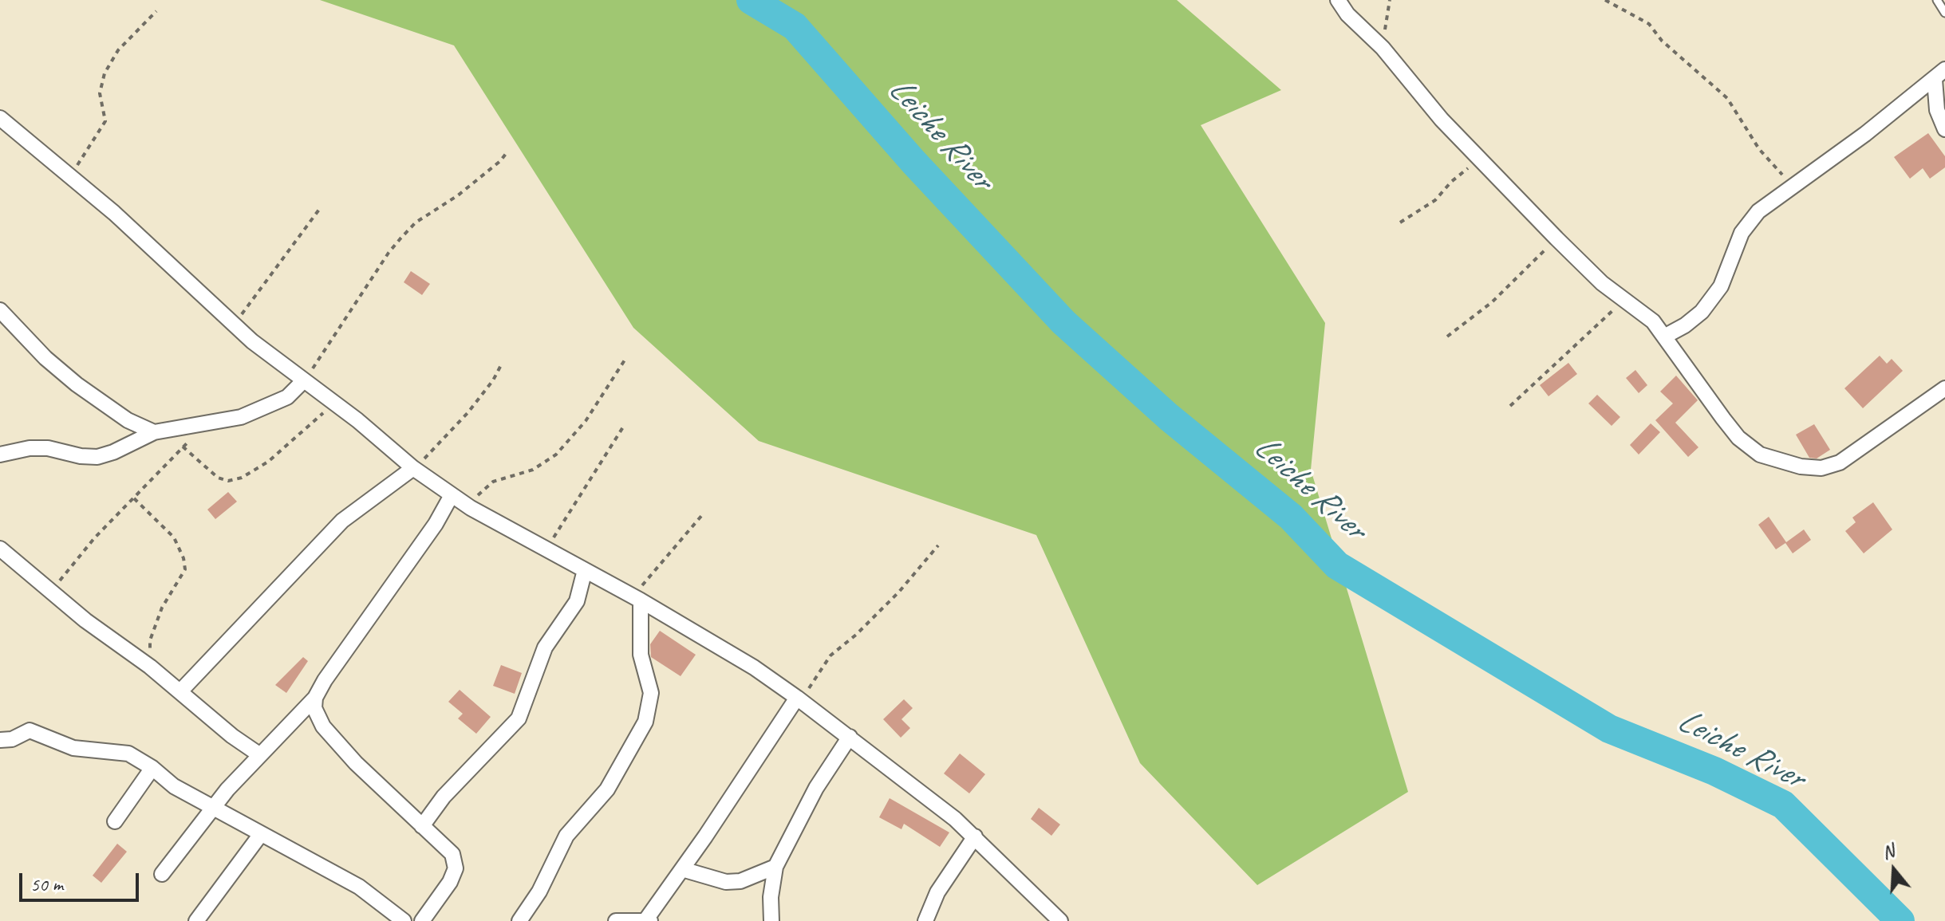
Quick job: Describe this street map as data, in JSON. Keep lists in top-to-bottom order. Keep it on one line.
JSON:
{"water":["Leiche River"],"scale_bar":"50 m","north":"top"}
